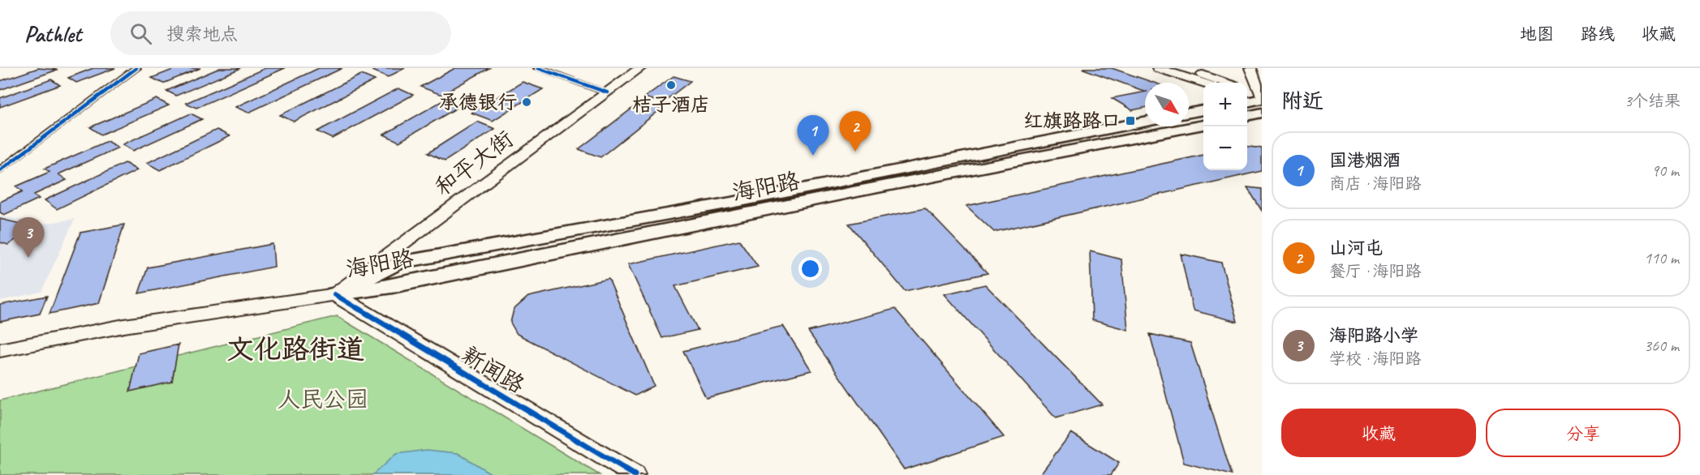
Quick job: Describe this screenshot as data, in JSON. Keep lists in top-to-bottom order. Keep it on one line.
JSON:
{"streets":{"main road":["和平大街","海阳路","新闻路"]},"crossings":[["和平大街","海阳路"],["和平大街","新闻路"],["海阳路","新闻路"]],"districts":["文化路街道"],"parks":["人民公园"],"places":{"other":["桔子酒店","承德银行"],"transit":["红旗路路口"]},"north":"bottom right","page":{"header":"Pathlet","search":"搜索地点","nav":["地图","路线","收藏"],"heading":["附近","3个结果"],"map_buttons":["+","−"],"pins":["2","1","3"],"list":[{"mark":"1","name":"国港烟酒","note":"商店 · 海阳路","value":"90 m"},{"mark":"2","name":"山河屯","note":"餐厅 · 海阳路","value":"110 m"},{"mark":"3","name":"海阳路小学","note":"学校 · 海阳路","value":"360 m"}],"buttons":["收藏","分享"]}}
